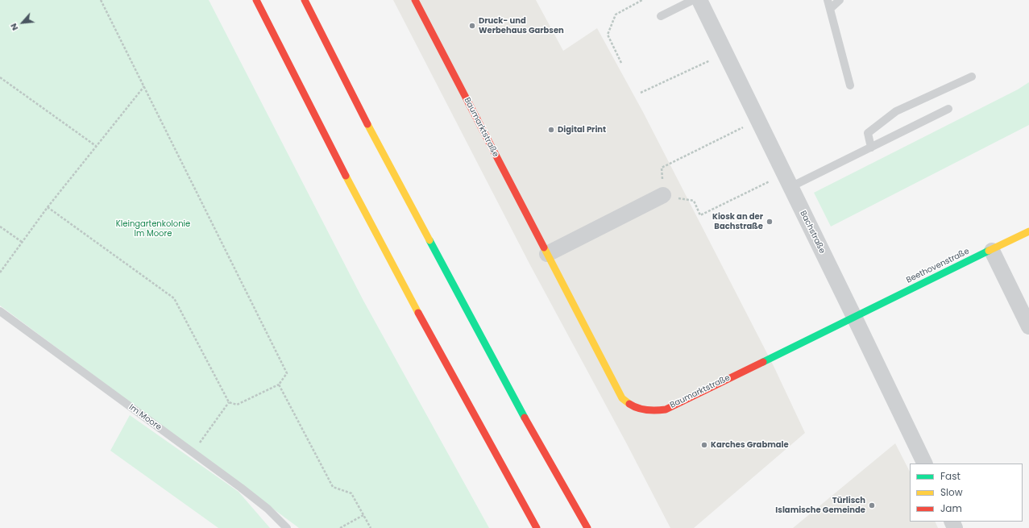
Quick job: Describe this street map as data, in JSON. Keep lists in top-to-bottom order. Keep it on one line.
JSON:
{"streets":{"main road":["Baumarktstraße","Beethovenstraße"],"street":["Bachstraße"],"lane":["Im Moore"]},"crossings":[["Baumarktstraße","Bachstraße"],["Baumarktstraße","Beethovenstraße"],["Bachstraße","Beethovenstraße"]],"parks":["Kleingartenkolonie Im Moore"],"places":["Druck- und Werbehaus Garbsen","Digital Print","Kiosk an der Bachstraße","Karches Grabmale","Türlisch Islamische Gemeinde"],"legend":["Fast","Slow","Jam"],"north":"bottom left"}
